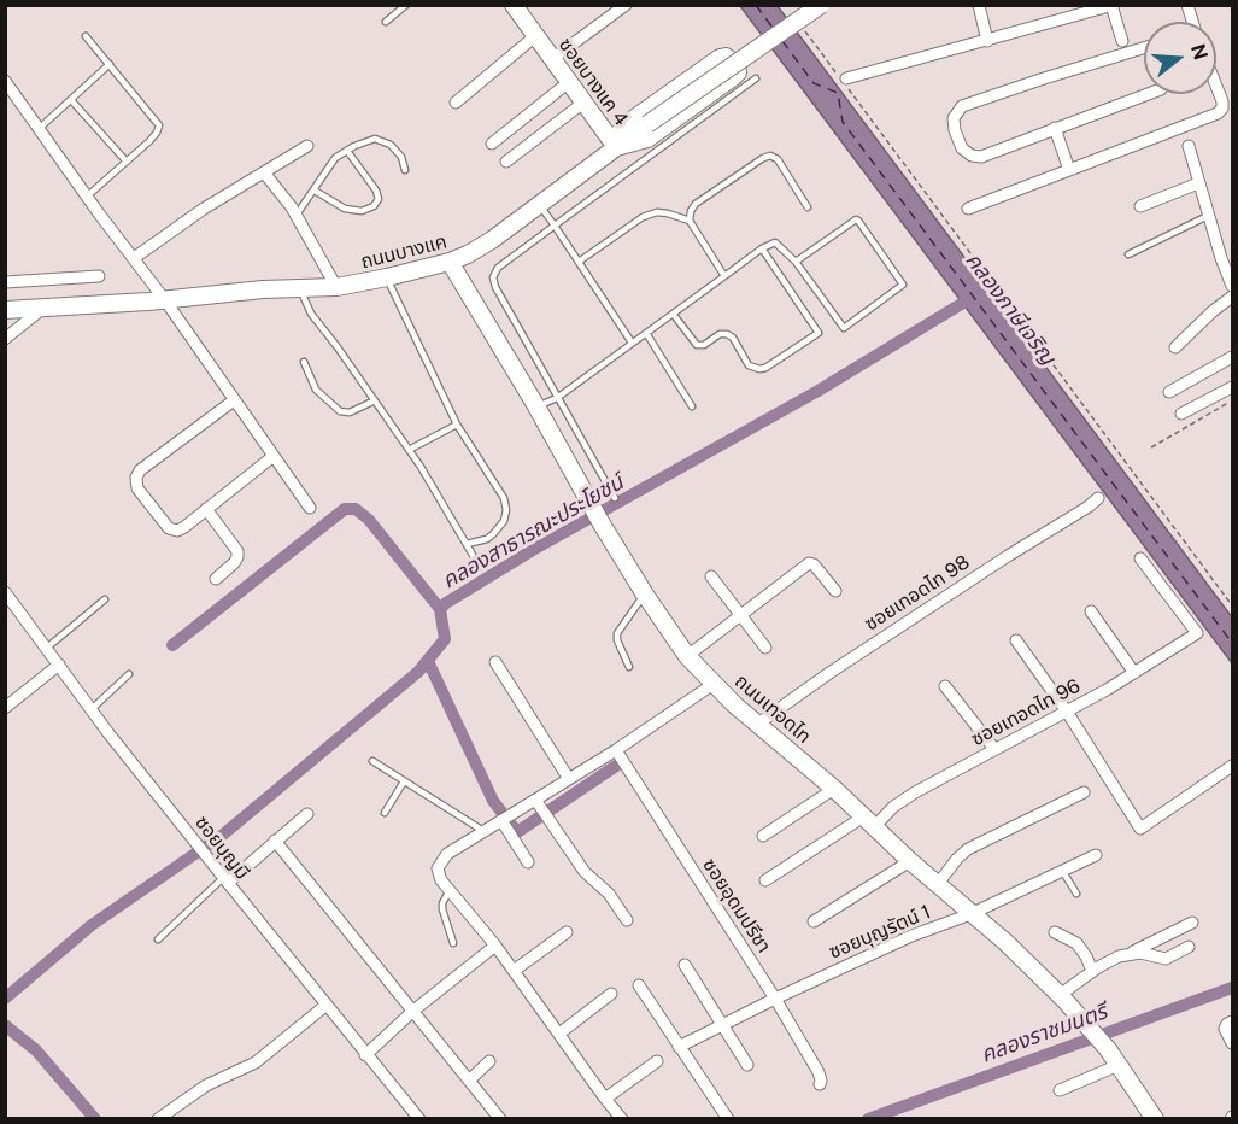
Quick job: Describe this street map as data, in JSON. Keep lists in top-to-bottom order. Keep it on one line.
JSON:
{"streets":{"main road":["ซอยบางแค 4","ถนนบางแค","ถนนเทอดไท"],"street":["ซอยเทอดไท 98","ซอยเทอดไท 96","ซอยบุญมี","ซอยอุดมปรีชา","ซอยบุญรัตน์ 1"]},"crossings":[["ซอยบางแค 4","ถนนบางแค"],["ถนนบางแค","ถนนเทอดไท"],["ซอยเทอดไท 98","ถนนเทอดไท"],["ถนนเทอดไท","ซอยเทอดไท 96"],["ถนนเทอดไท","ซอยบุญรัตน์ 1"],["ซอยอุดมปรีชา","ซอยบุญรัตน์ 1"]],"water":["คลองภาษีเจริญ","คลองสาธารณะประโยชน์","คลองราชมนตรี"],"north":"right"}
